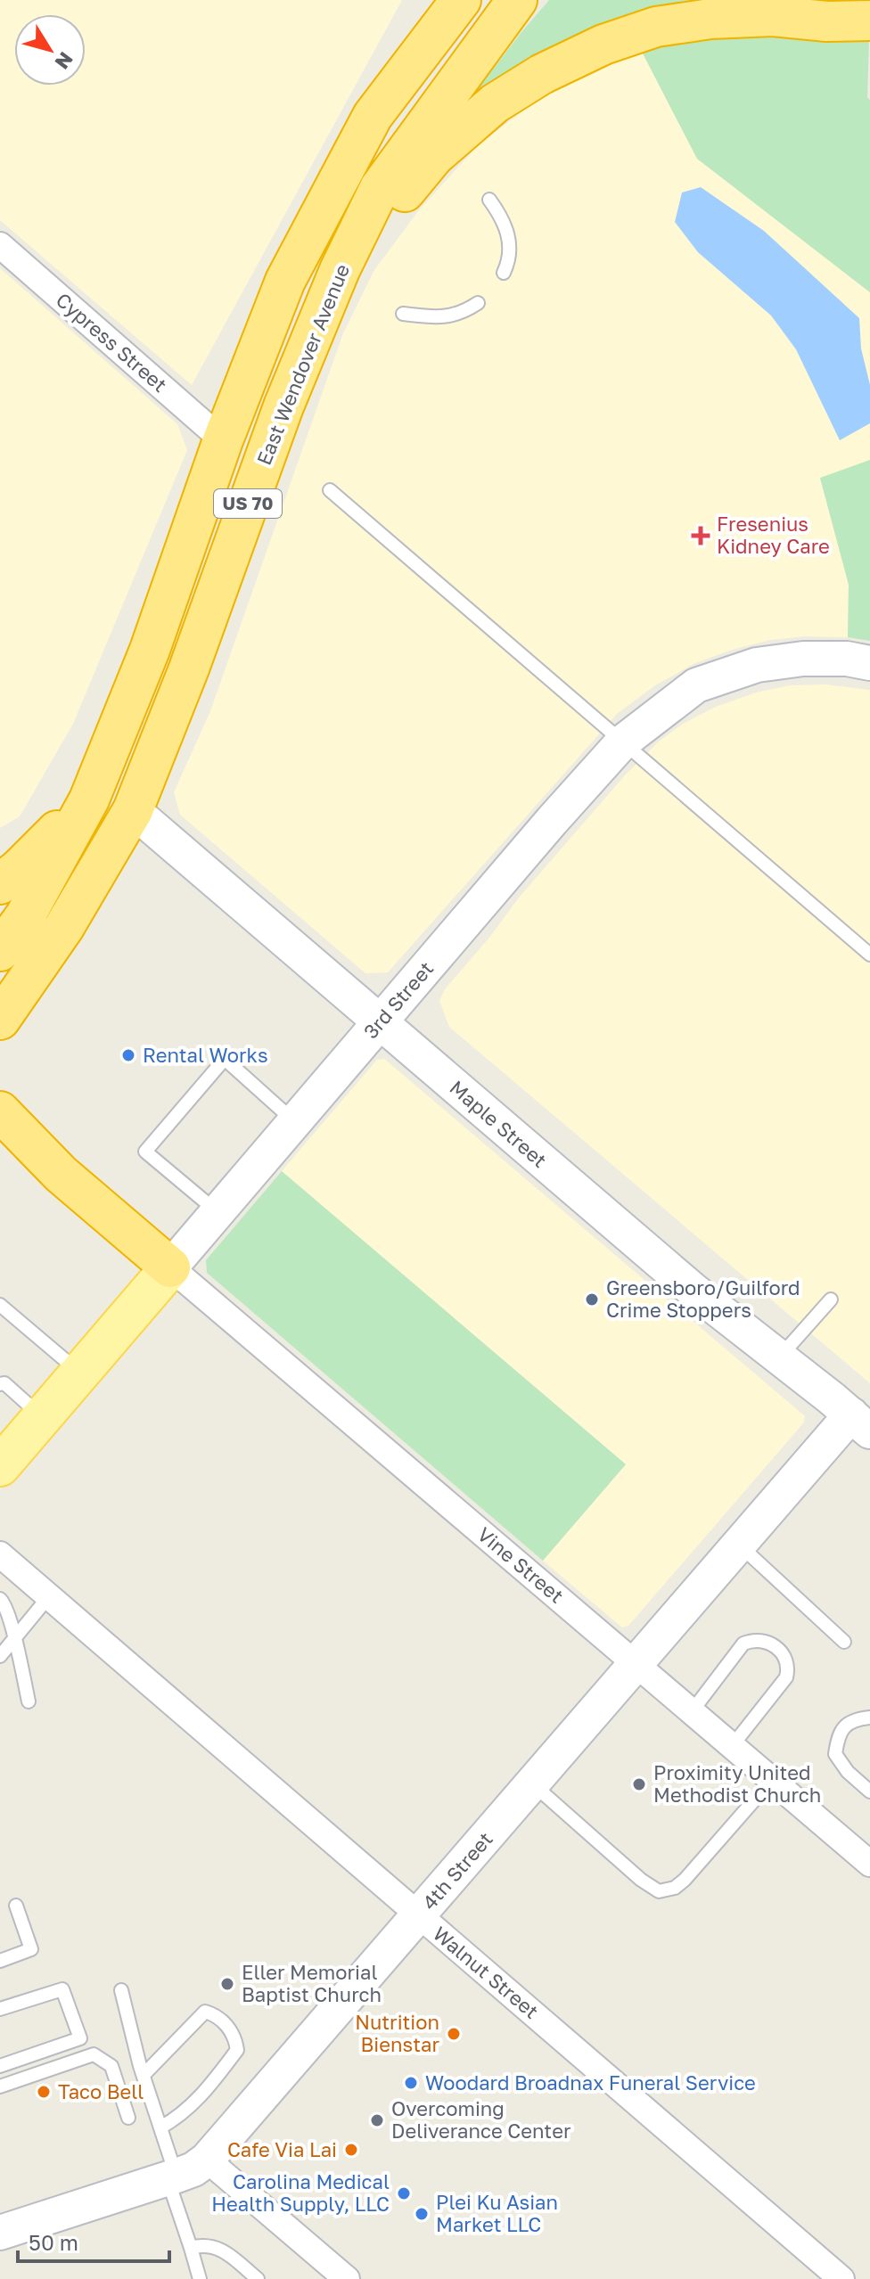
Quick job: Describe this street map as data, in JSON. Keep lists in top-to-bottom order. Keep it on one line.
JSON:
{"streets":{"highway":["East Wendover Avenue","US 70"],"main road":["3rd Street"],"street":["Cypress Street","Maple Street","Vine Street","4th Street","Walnut Street"]},"crossings":[["Cypress Street","US 70"],["East Wendover Avenue","Maple Street"],["3rd Street","Maple Street"],["3rd Street","Vine Street"],["Maple Street","4th Street"],["Vine Street","4th Street"],["4th Street","Walnut Street"]],"places":{"health":["Fresenius Kidney Care"],"other":["Rental Works","Greensboro/Guilford Crime Stoppers","Proximity United Methodist Church","Eller Memorial Baptist Church","Nutrition Bienstar","Woodard Broadnax Funeral Service","Taco Bell","Overcoming Deliverance Center","Cafe Via Lai","Carolina Medical Health Supply, LLC","Plei Ku Asian Market LLC"]},"scale_bar":"50 m","north":"bottom right"}
